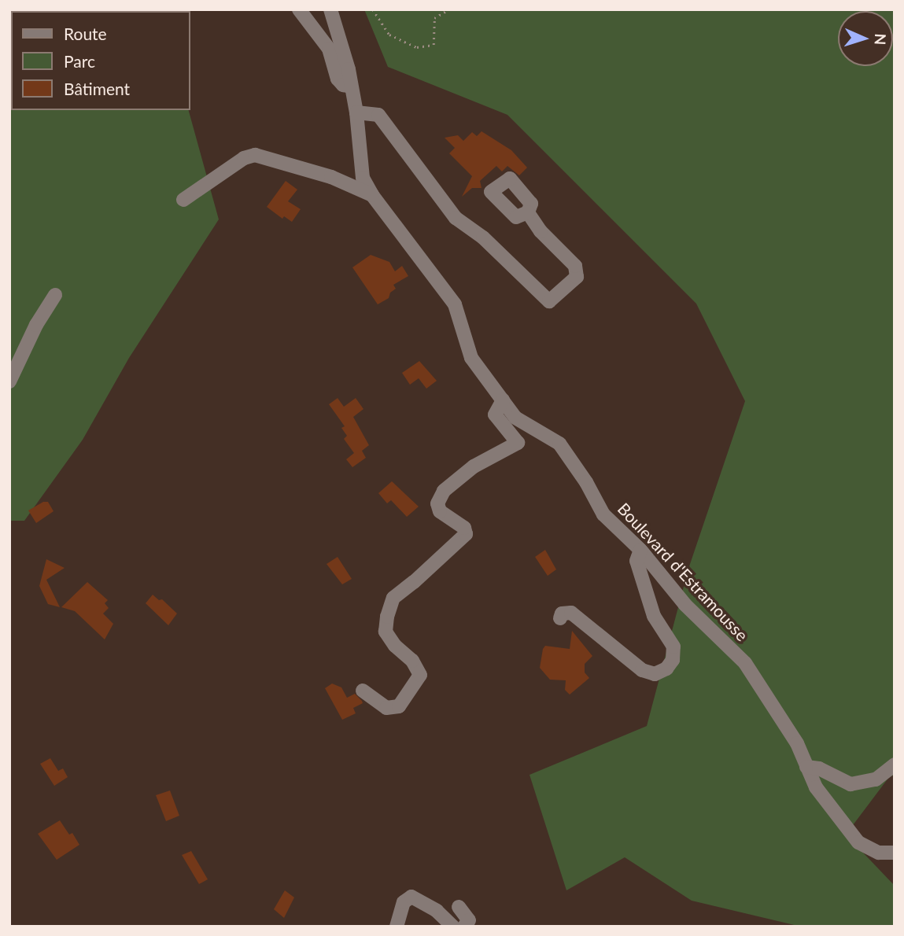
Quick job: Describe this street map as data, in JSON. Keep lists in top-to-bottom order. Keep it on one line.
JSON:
{"streets":{"street":["Boulevard d'Estramousse"]},"legend":["Route","Parc","Bâtiment"],"north":"right"}
